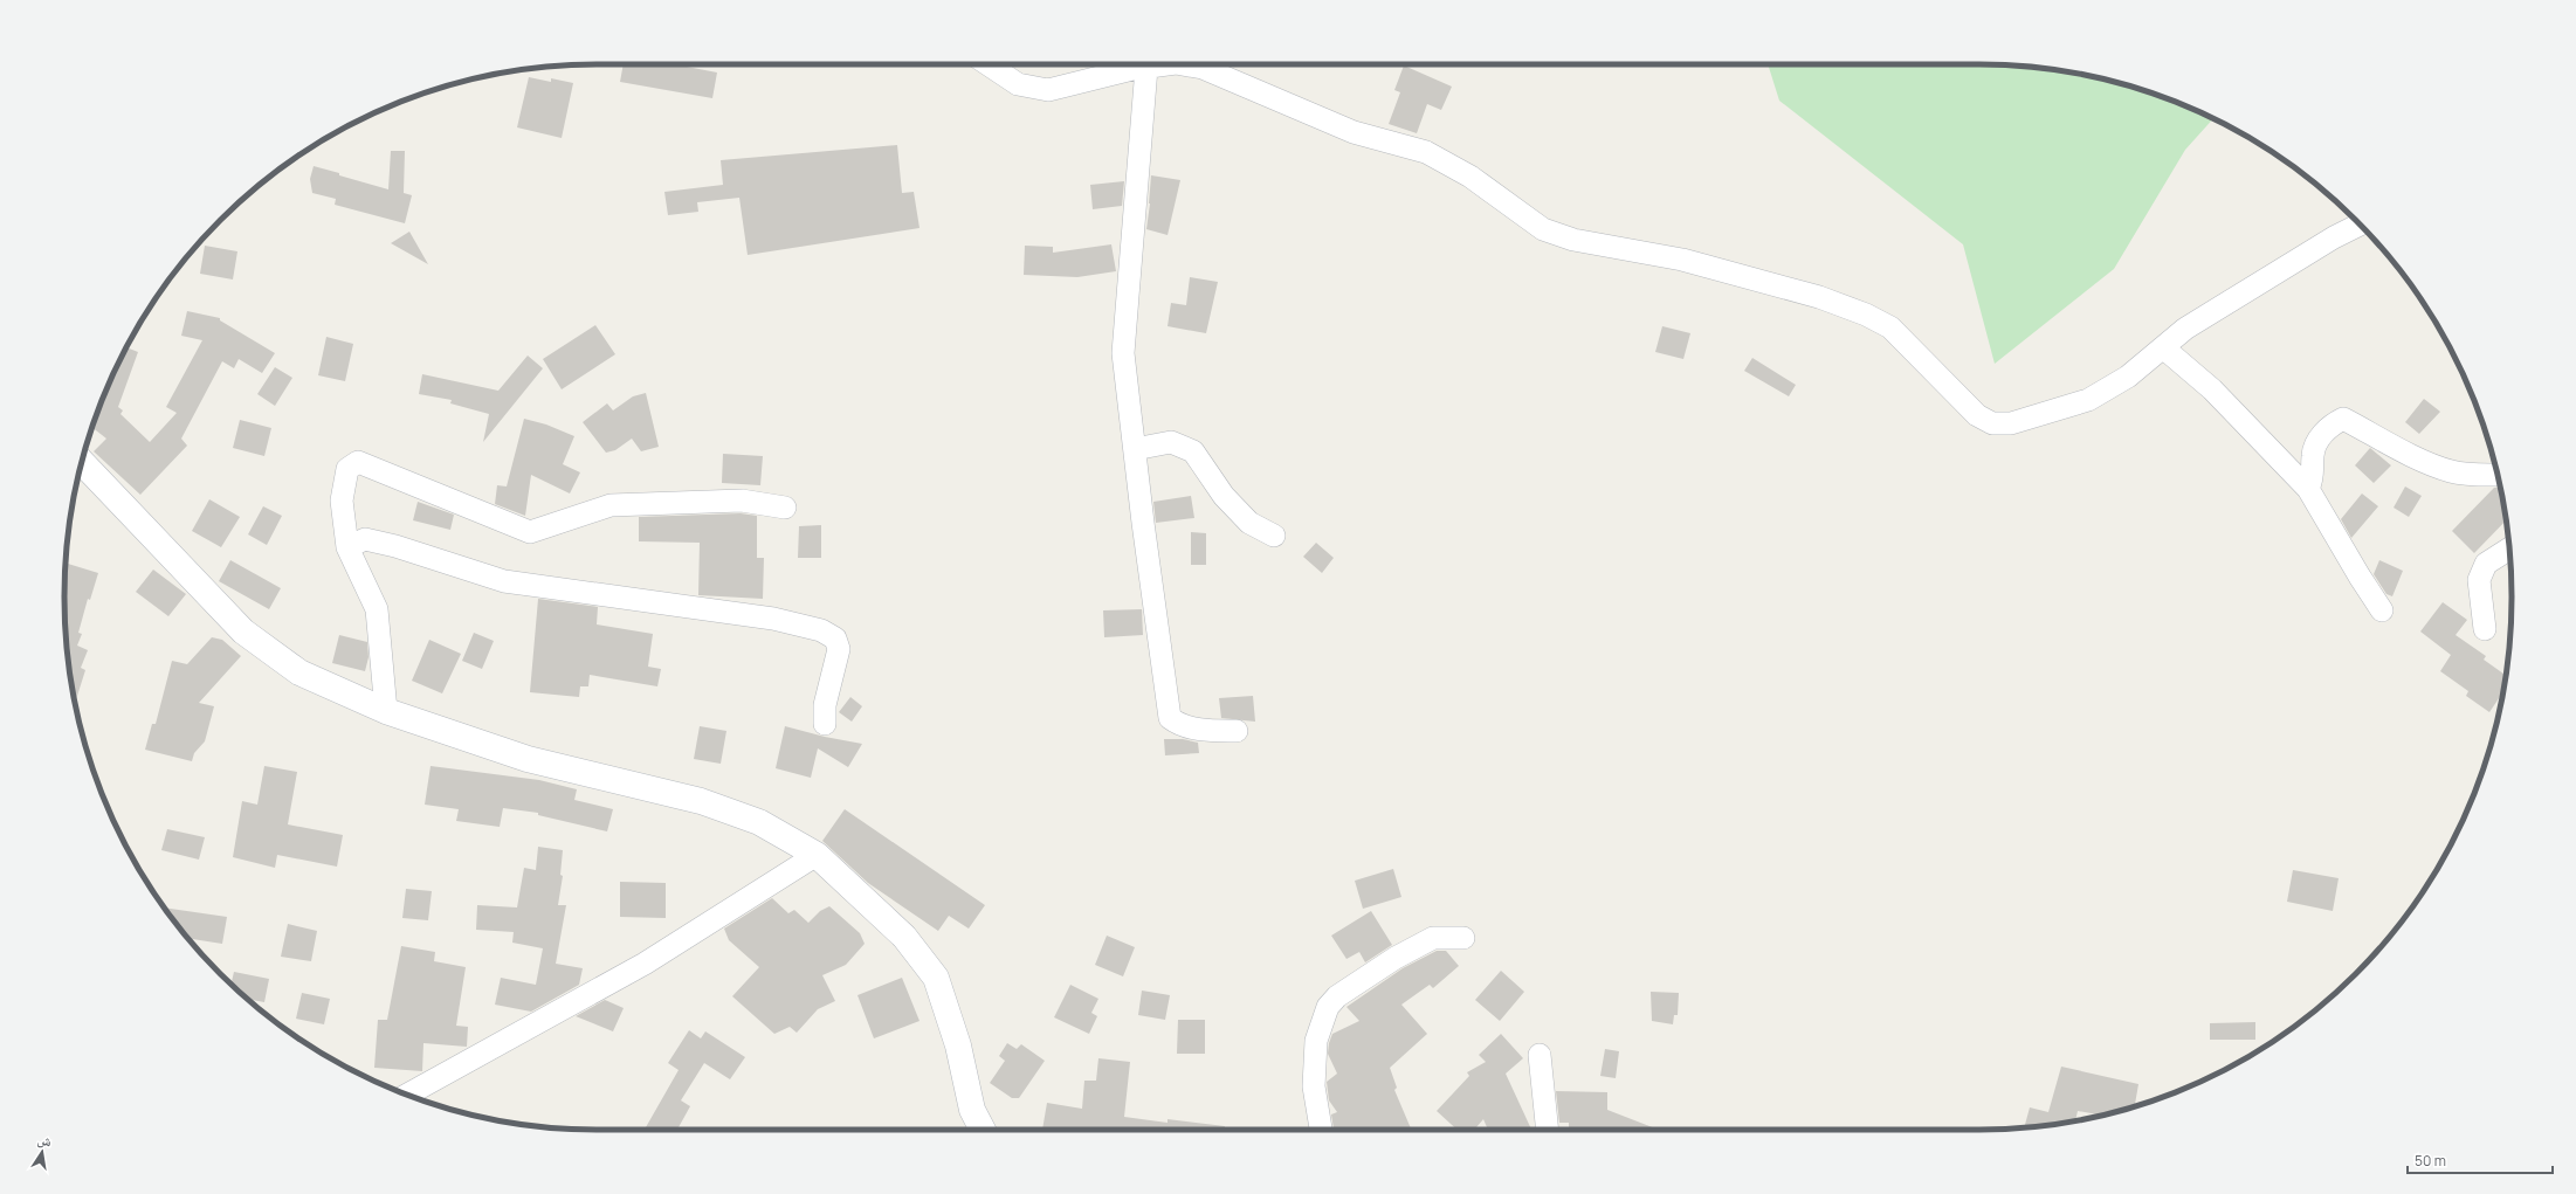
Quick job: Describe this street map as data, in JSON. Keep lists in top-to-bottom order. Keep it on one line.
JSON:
{"scale_bar":"50 m","north":"top"}
